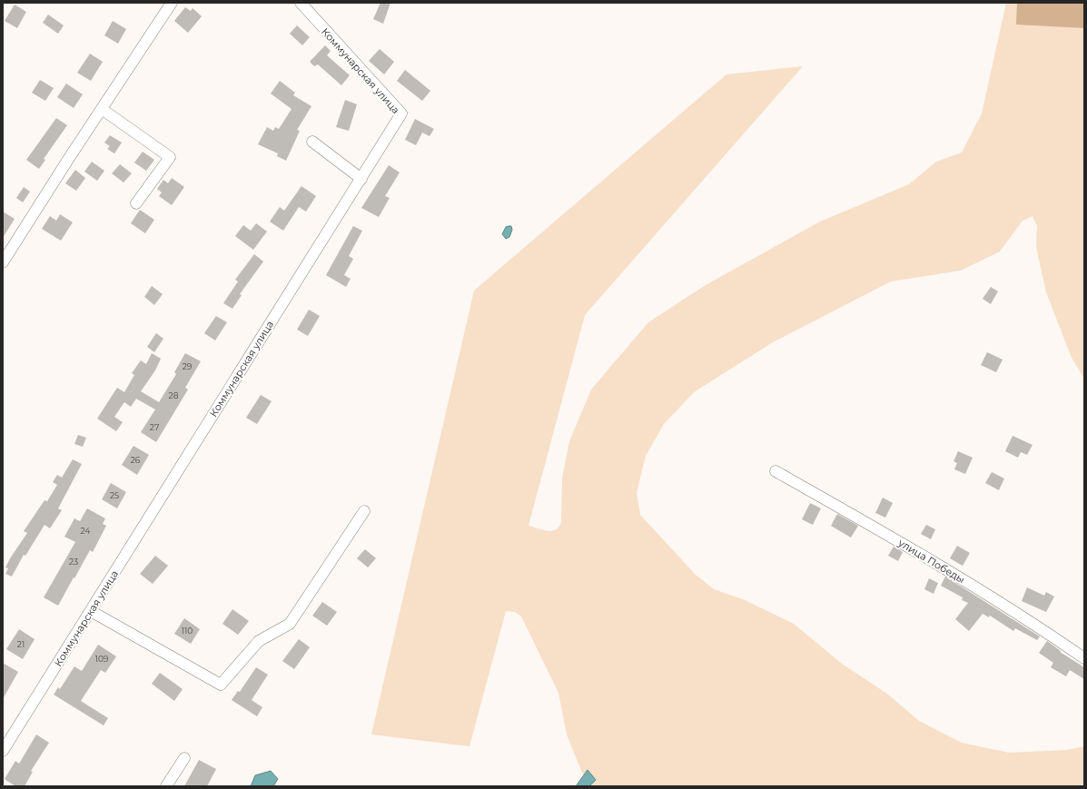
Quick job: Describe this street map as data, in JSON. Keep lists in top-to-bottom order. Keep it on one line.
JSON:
{"streets":{"street":["Коммунарская улица","улица Победы"]},"house_numbers":["29","28","27","26","25","24","23","110","21","109"]}
